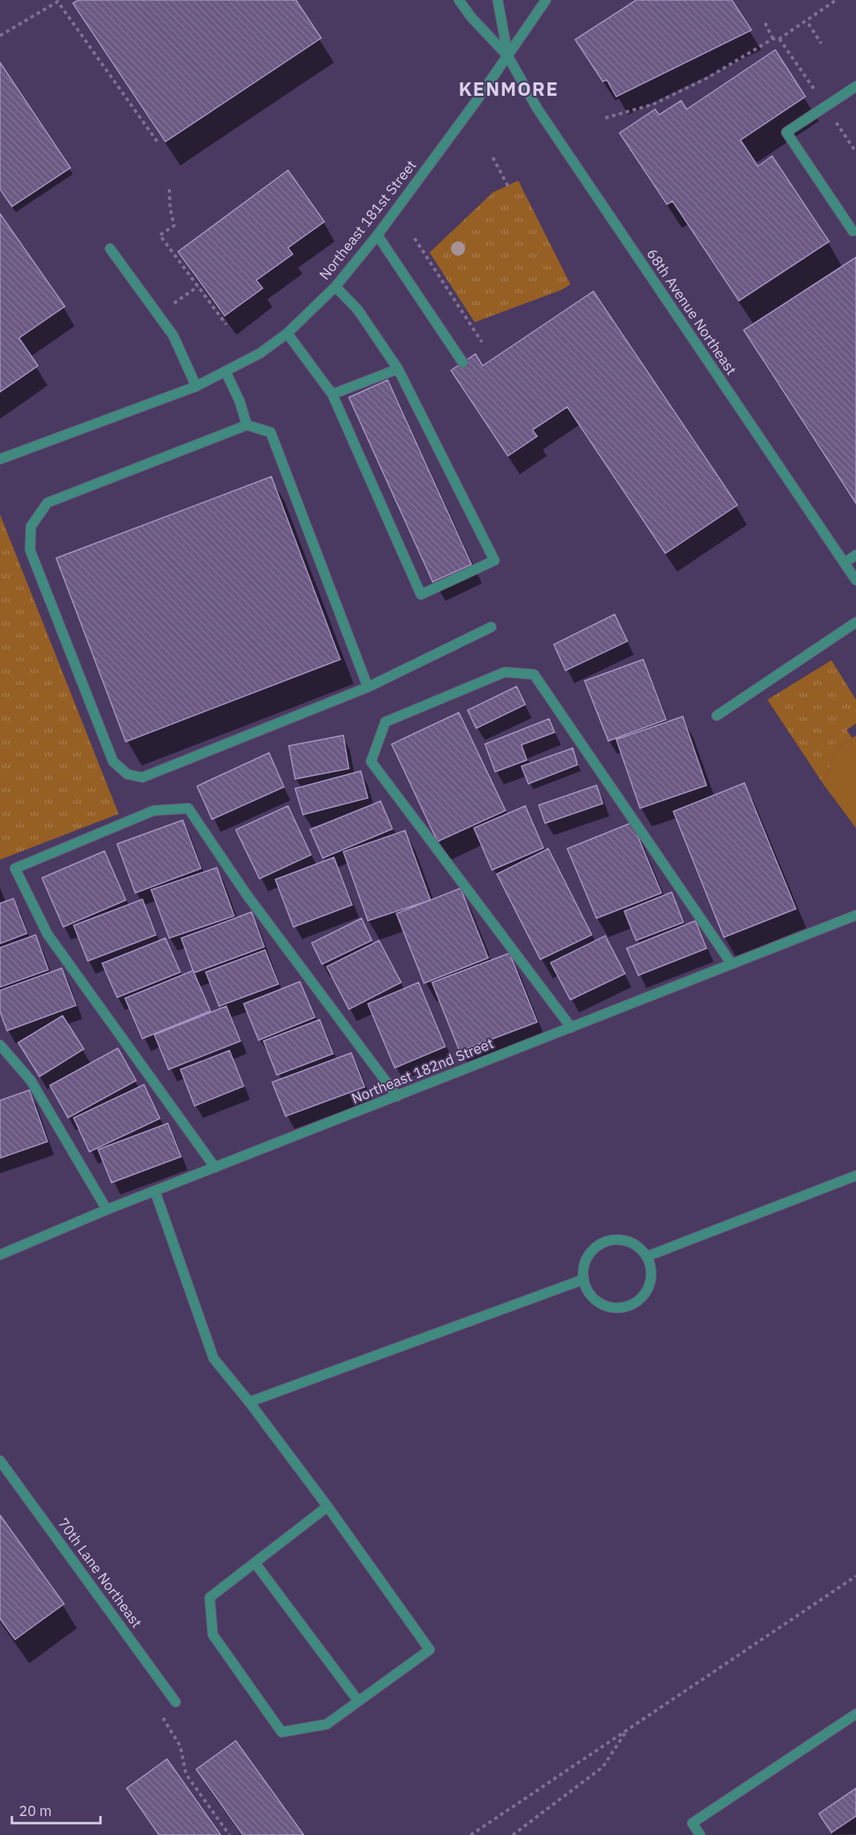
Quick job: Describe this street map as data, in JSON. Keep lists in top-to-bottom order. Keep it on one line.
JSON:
{"streets":{"street":["Northeast 181st Street","68th Avenue Northeast","Northeast 182nd Street","70th Lane Northeast"]},"crossings":[["Northeast 181st Street","68th Avenue Northeast"]],"districts":["KENMORE"],"scale_bar":"20 m"}
